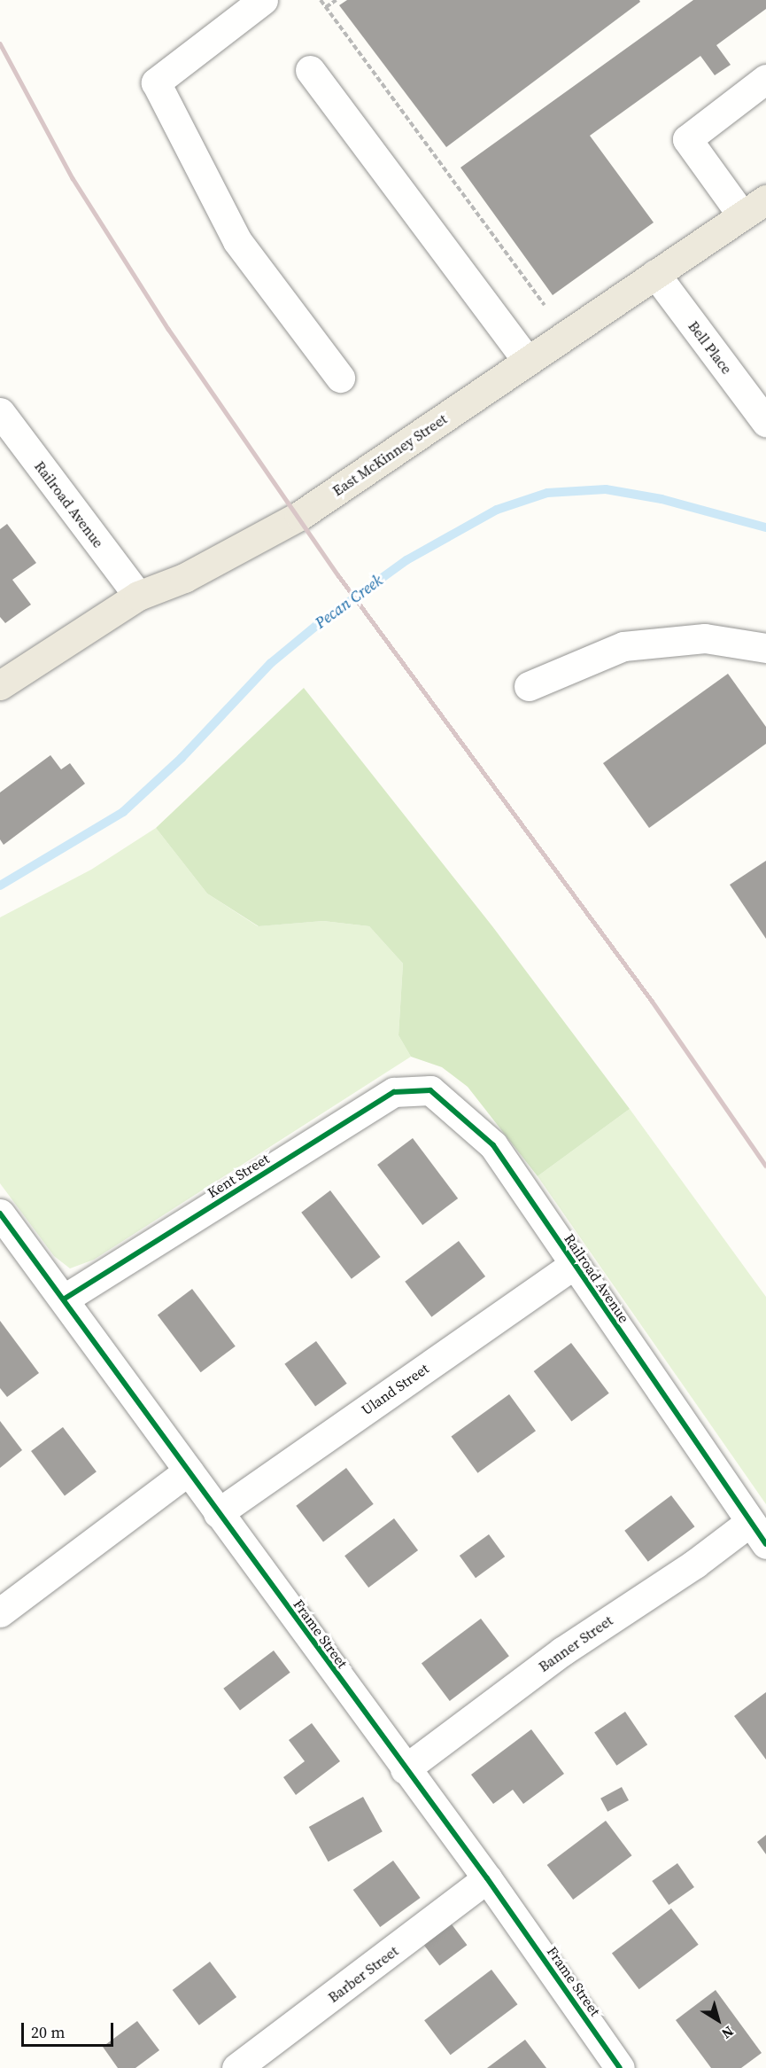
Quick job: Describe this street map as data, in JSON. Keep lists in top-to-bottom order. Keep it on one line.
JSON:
{"streets":{"main road":["East McKinney Street"],"street":["Bell Place","Railroad Avenue","Kent Street","Uland Street","Frame Street","Banner Street","Barber Street"]},"crossings":[["Bell Place","East McKinney Street"],["East McKinney Street","Railroad Avenue"],["Railroad Avenue","Kent Street"],["Railroad Avenue","Uland Street"],["Railroad Avenue","Banner Street"],["Kent Street","Frame Street"],["Uland Street","Frame Street"],["Frame Street","Banner Street"],["Frame Street","Barber Street"]],"water":["Pecan Creek"],"scale_bar":"20 m","north":"bottom right"}
